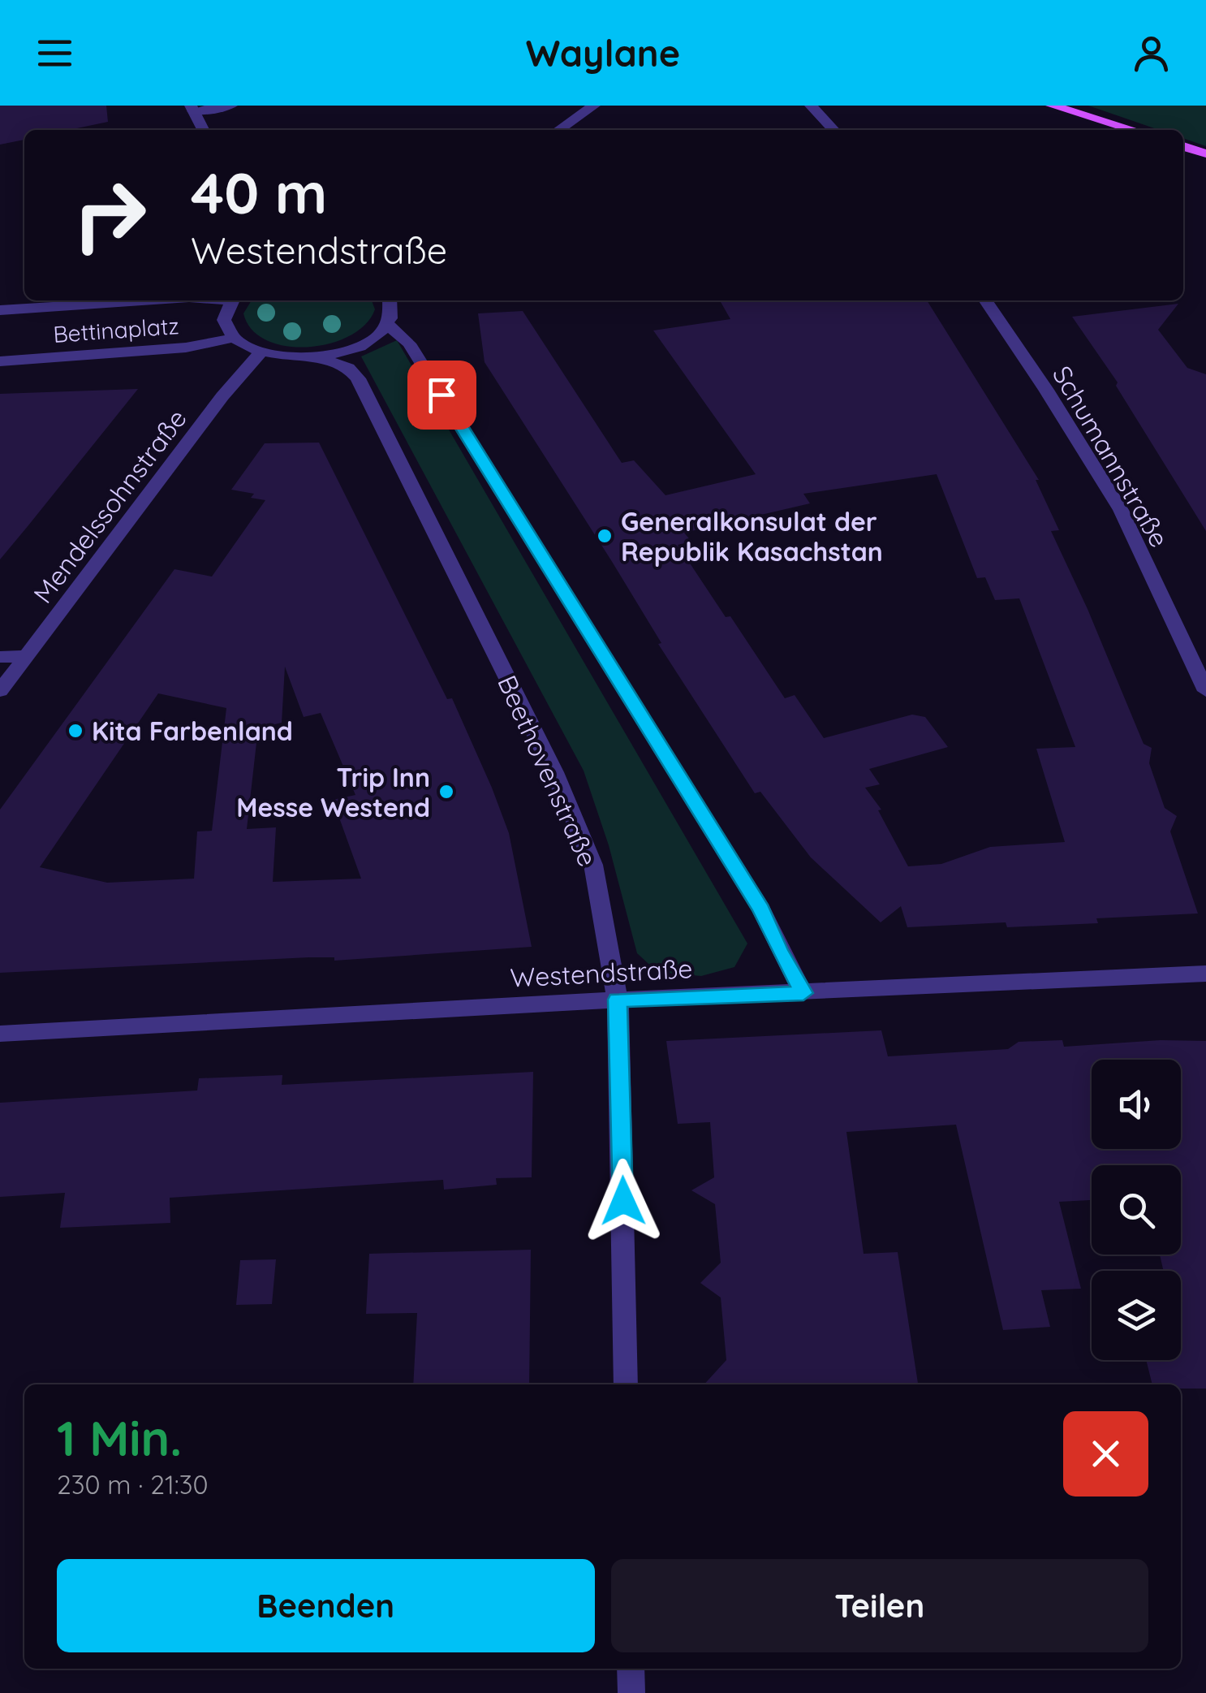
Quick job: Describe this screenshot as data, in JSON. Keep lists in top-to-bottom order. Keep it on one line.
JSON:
{"streets":{"street":["Bettinaplatz","Schumannstraße","Mendelssohnstraße","Beethovenstraße","Westendstraße"]},"crossings":[["Beethovenstraße","Westendstraße"]],"places":["Generalkonsulat der Republik Kasachstan","Kita Farbenland","Trip Inn Messe Westend"],"page":{"header":"Waylane","turn":["40 m","Westendstraße"],"heading":["1 Min.","230 m · 21:30"],"buttons":["Beenden","Teilen"]}}
